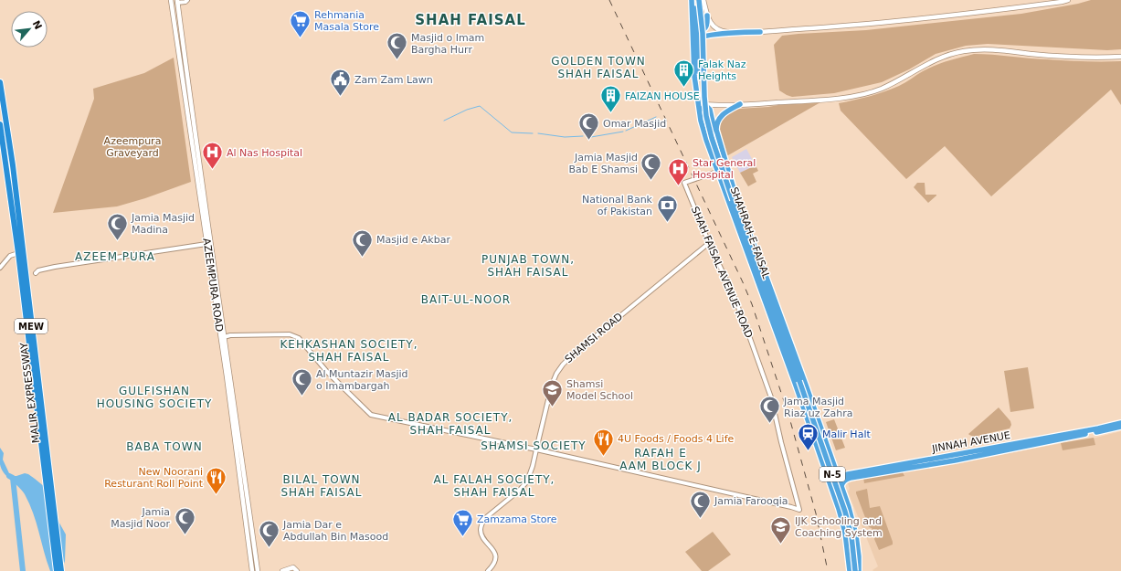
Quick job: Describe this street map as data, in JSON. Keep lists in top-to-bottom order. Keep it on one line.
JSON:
{"streets":{"highway":["SHAHRAH-E-FAISAL","MEW","MALIR EXPRESSWAY","JINNAH AVENUE","N-5"],"main road":["AZEEMPURA ROAD"],"street":["SHAH FAISAL AVENUE ROAD","SHAMSI ROAD"]},"crossings":[["SHAHRAH-E-FAISAL","SHAH FAISAL AVENUE ROAD"],["SHAHRAH-E-FAISAL","N-5"],["SHAH FAISAL AVENUE ROAD","SHAMSI ROAD"]],"districts":["SHAH FAISAL","GOLDEN TOWN SHAH FAISAL","AZEEM PURA","PUNJAB TOWN, SHAH FAISAL","BAIT-UL-NOOR","KEHKASHAN SOCIETY, SHAH FAISAL","GULFISHAN HOUSING SOCIETY","AL BADAR SOCIETY, SHAH FAISAL","SHAMSI SOCIETY","BABA TOWN","RAFAH E AAM BLOCK J","BILAL TOWN SHAH FAISAL","AL FALAH SOCIETY, SHAH FAISAL"],"parks":["Azeempura Graveyard"],"places":{"supermarket":["Rehmania Masala Store","Zamzama Store"],"mosque":["Masjid o Imam Bargha Hurr","Omar Masjid","Jamia Masjid Bab E Shamsi","Jamia Masjid Madina","Masjid e Akbar","Al Muntazir Masjid o Imambargah","Jama Masjid Riaz uz Zahra","Jamia Farooqia","Jamia Masjid Noor","Jamia Dar e Abdullah Bin Masood"],"building":["Falak Naz Heights","FAIZAN HOUSE"],"public building":["Zam Zam Lawn"],"hospital":["Al Nas Hospital","Star General Hospital"],"bank":["National Bank of Pakistan"],"school or university":["Shamsi Model School","IJK Schooling and Coaching System"],"station":["Malir Halt"],"restaurant":["4U Foods / Foods 4 Life","New Noorani Resturant Roll Point"]},"north":"top right"}
